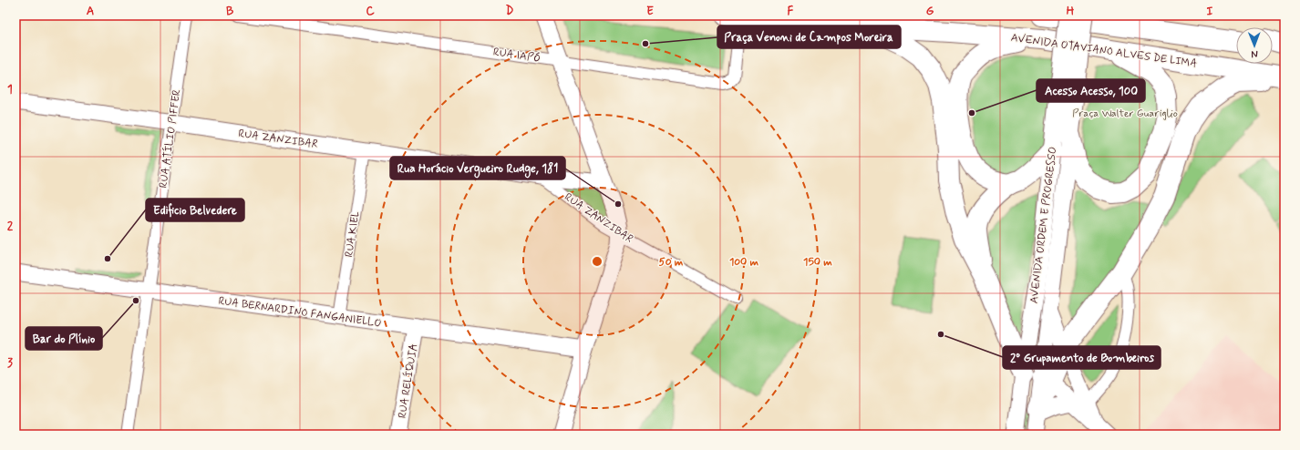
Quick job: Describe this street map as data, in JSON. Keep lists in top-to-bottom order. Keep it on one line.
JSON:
{"streets":{"highway":["AVENIDA OTAVIANO ALVES DE LIMA"],"main road":["AVENIDA ORDEM E PROGRESSO"],"street":["RUA IAPÓ","RUA ATÍLIO PIFFER","RUA ZANZIBAR","RUA KIEL","RUA BERNARDINO FANGANIELLO","RUA RELÍQUIA"]},"crossings":[["AVENIDA OTAVIANO ALVES DE LIMA","RUA IAPÓ"],["RUA ATÍLIO PIFFER","RUA ZANZIBAR"],["RUA ATÍLIO PIFFER","RUA BERNARDINO FANGANIELLO"],["RUA ZANZIBAR","RUA KIEL"],["RUA KIEL","RUA BERNARDINO FANGANIELLO"],["RUA BERNARDINO FANGANIELLO","RUA RELÍQUIA"]],"parks":["Praça Walter Guariglio"],"places":["Praça Venoni de Campos Moreira","Acesso Acesso, 100","Rua Horácio Vergueiro Rudge, 181","Edificio Belvedere","Bar do Plínio","2º Grupamento de Bombeiros"],"north":"bottom","grid":{"columns":["A","B","C","D","E","F","G","H","I"],"rows":["1","2","3"]},"rings":["50 m","100 m","150 m"]}
